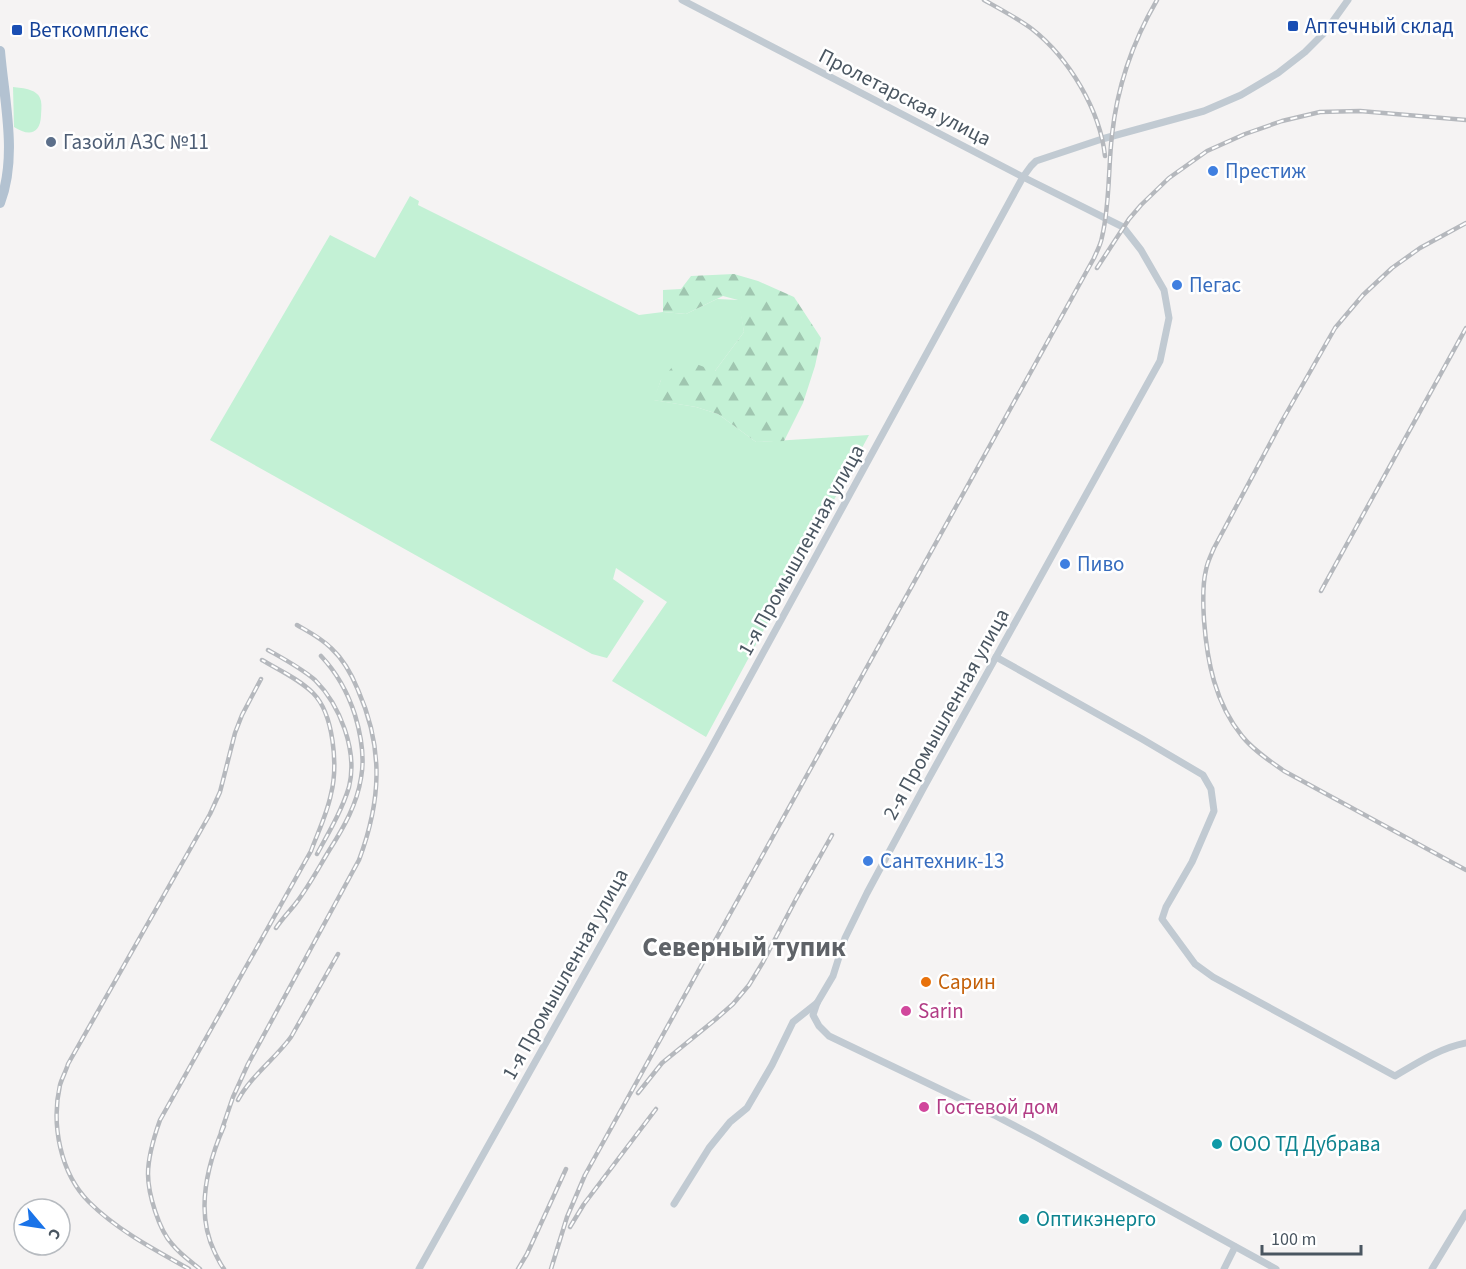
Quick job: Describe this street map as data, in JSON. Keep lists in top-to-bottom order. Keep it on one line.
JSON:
{"streets":{"street":["Пролетарская улица","1-я Промышленная улица","2-я Промышленная улица"]},"crossings":[["Пролетарская улица","1-я Промышленная улица"],["Пролетарская улица","2-я Промышленная улица"]],"districts":["Северный тупик"],"places":{"transit":["Аптечный склад","Веткомплекс"],"other":["Газойл АЗС №11","Престиж","Пегас","Пиво","Сантехник-13","Сарин","Sarin","Гостевой дом","ООО ТД Дубрава","Оптикэнерго"]},"scale_bar":"100 m","north":"bottom right"}
